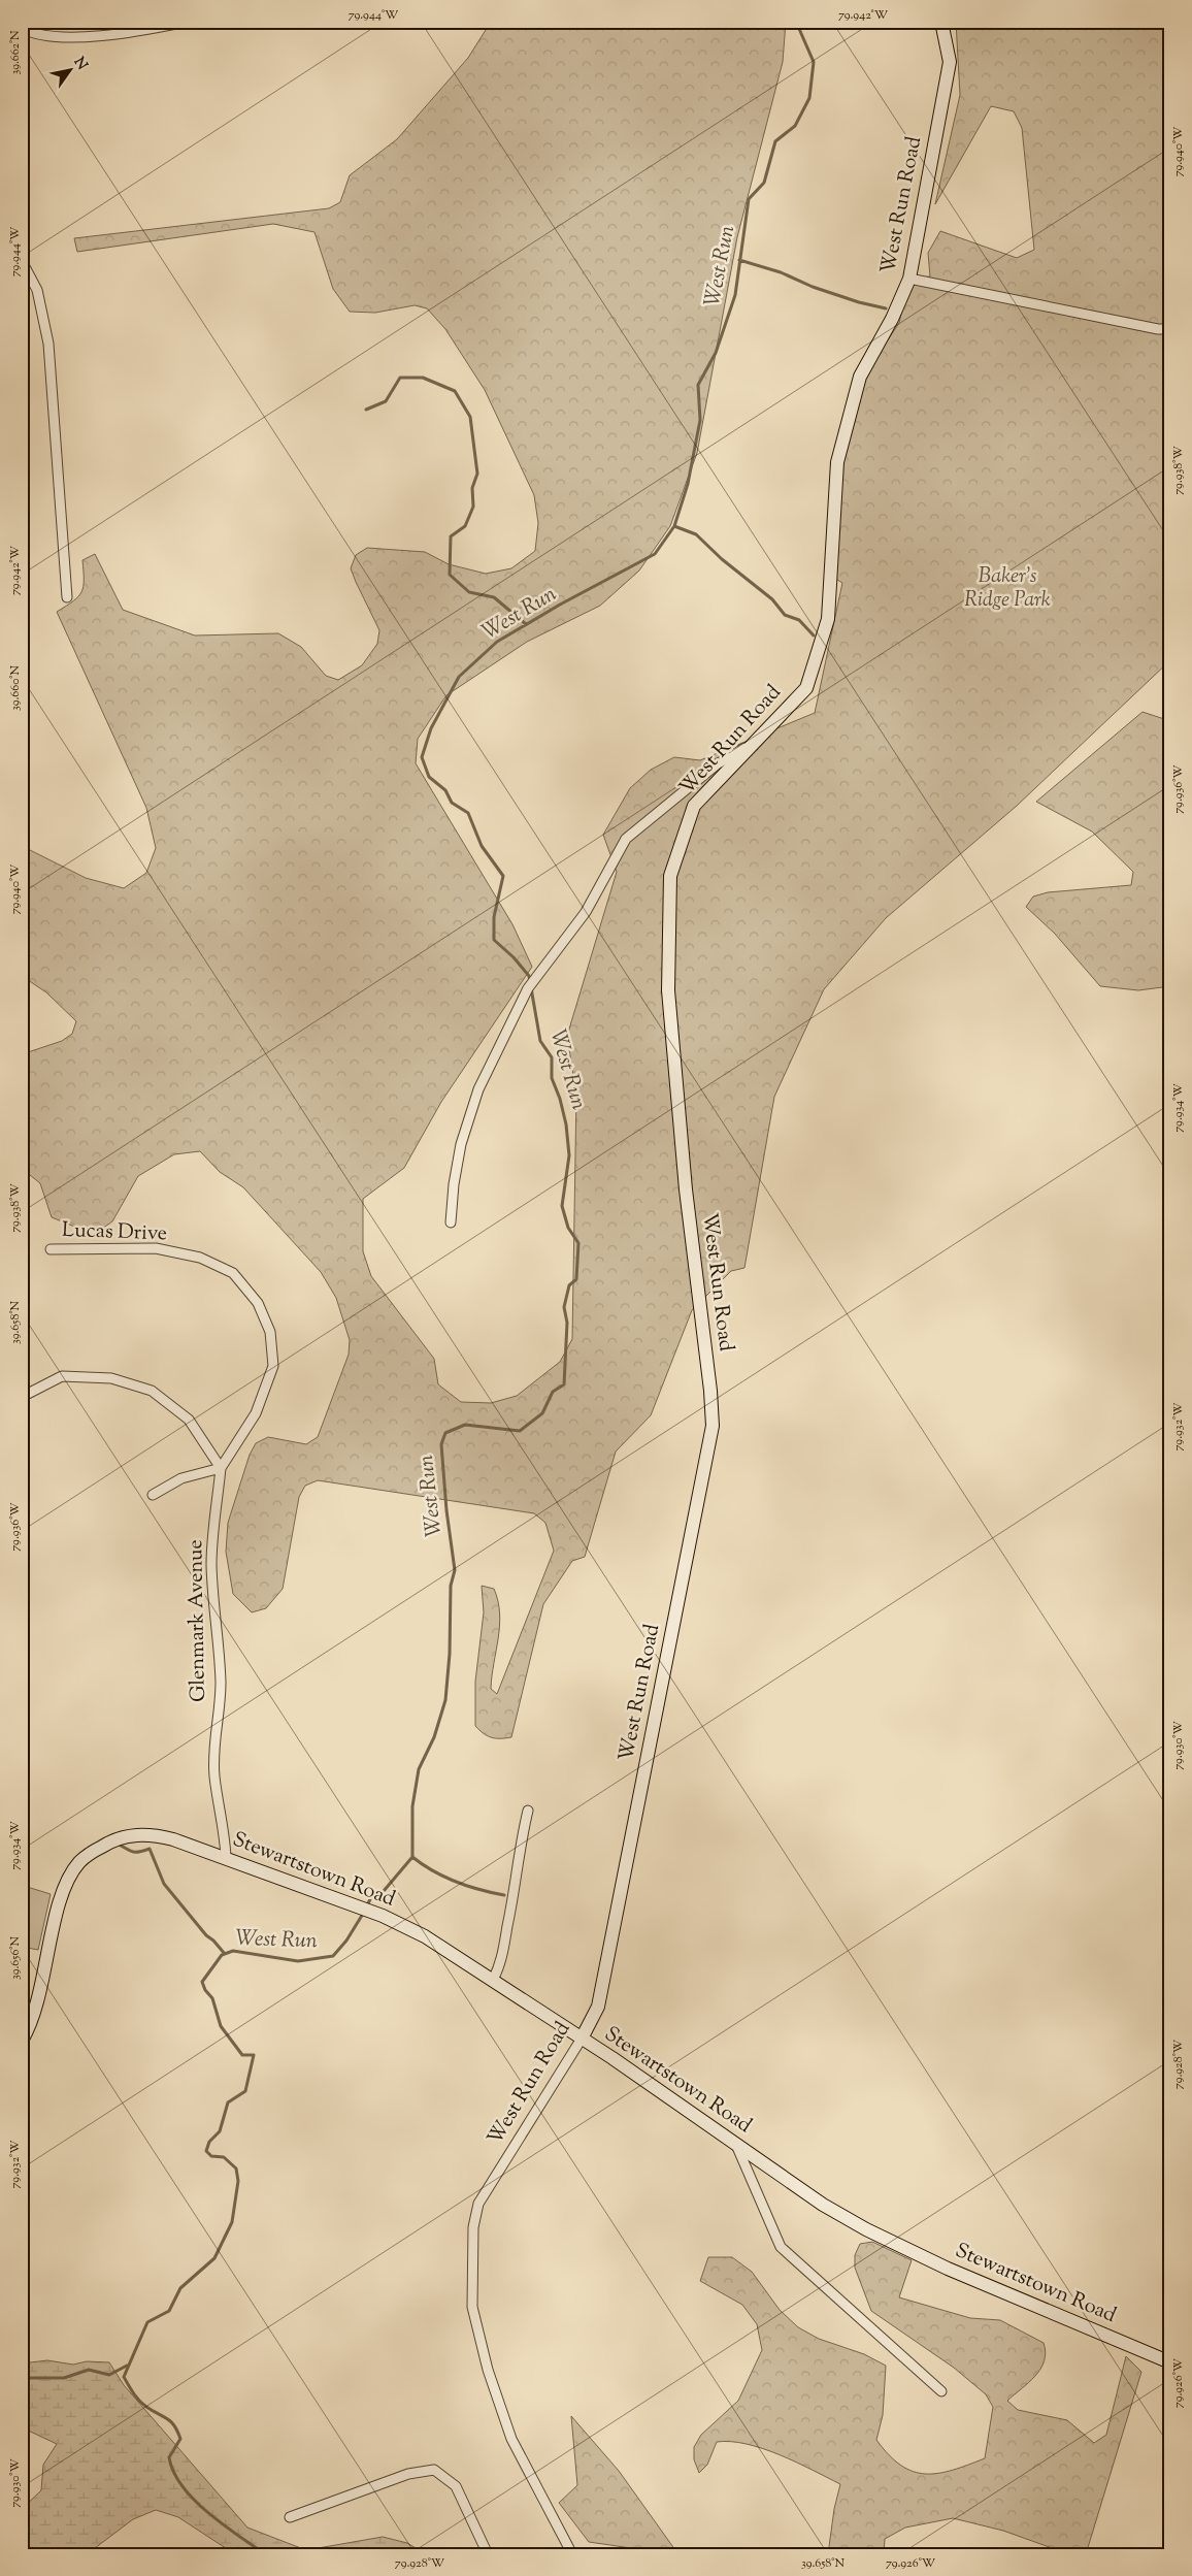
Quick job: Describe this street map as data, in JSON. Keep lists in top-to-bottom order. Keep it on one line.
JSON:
{"streets":{"street":["West Run Road","Lucas Drive","Glenmark Avenue","Stewartstown Road"]},"crossings":[["West Run Road","Stewartstown Road"],["Lucas Drive","Glenmark Avenue"],["Glenmark Avenue","Stewartstown Road"]],"water":["West Run"],"parks":["Baker's Ridge Park"],"north":"top right","coordinates":["79.944°W","79.942°W","39.662°N","79.940°W","79.938°W","39.660°N","79.936°W","79.934°W","39.658°N","79.932°W","79.930°W","39.656°N","79.928°W","79.926°W"]}
